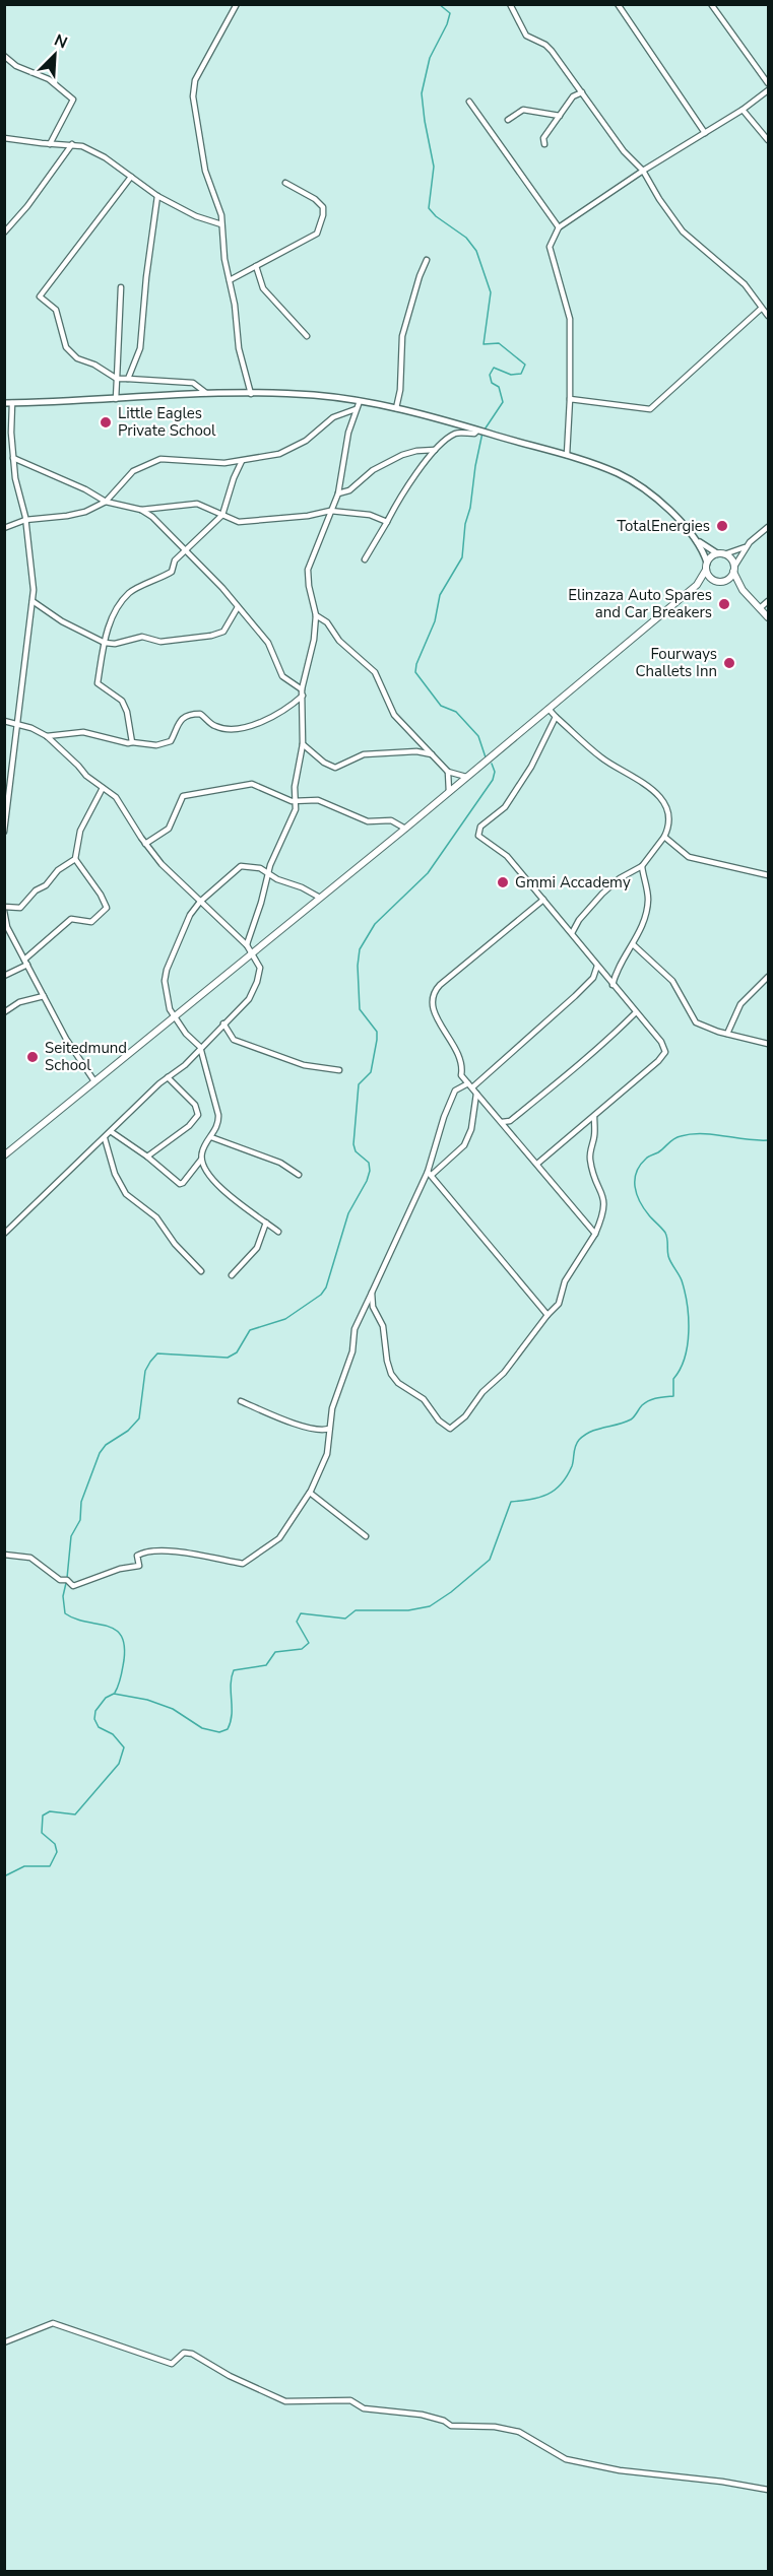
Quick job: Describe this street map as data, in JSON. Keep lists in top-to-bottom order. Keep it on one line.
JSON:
{"places":["Little Eagles Private School","TotalEnergies","Elinzaza Auto Spares and Car Breakers","Fourways Challets Inn","Gmmi Accademy","Seitedmund School"],"north":"top right"}
